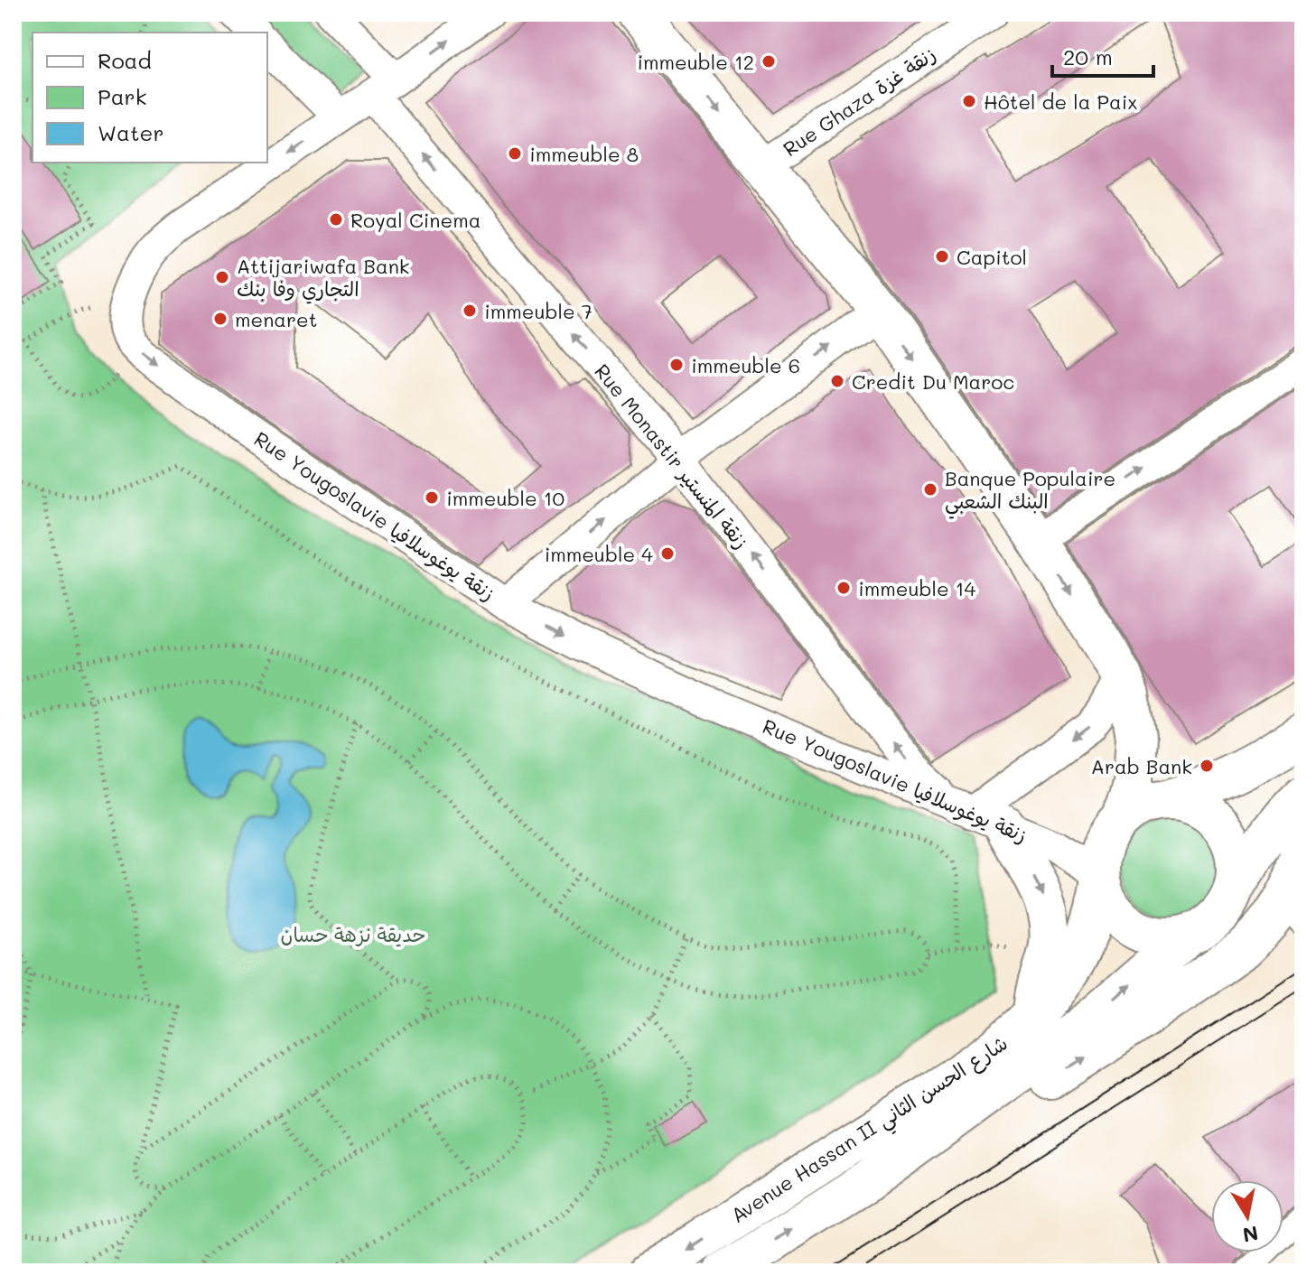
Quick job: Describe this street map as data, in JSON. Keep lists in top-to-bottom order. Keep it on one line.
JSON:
{"streets":{"main road":["Avenue Hassan II شارع الحسن الثاني"],"street":["Rue Ghaza زنقة غزة","Rue Monastir زنقة المنستير","Rue Yougoslavie زنقة يوغوسلافيا"]},"crossings":[["Rue Monastir زنقة المنستير","Rue Yougoslavie زنقة يوغوسلافيا"],["Rue Yougoslavie زنقة يوغوسلافيا","Avenue Hassan II شارع الحسن الثاني"]],"one_way":["Rue Monastir زنقة المنستير"],"parks":["حديقة نزهة حسان"],"places":["immeuble 12","Hôtel de la Paix","immeuble 8","Royal Cinema","Capitol","Attijariwafa Bank التجاري وفا بنك","immeuble 7","menaret","immeuble 6","Credit Du Maroc","Banque Populaire البنك الشعبي","immeuble 10","immeuble 4","immeuble 14","Arab Bank"],"legend":["Road","Park","Water"],"scale_bar":"20 m","north":"bottom"}
